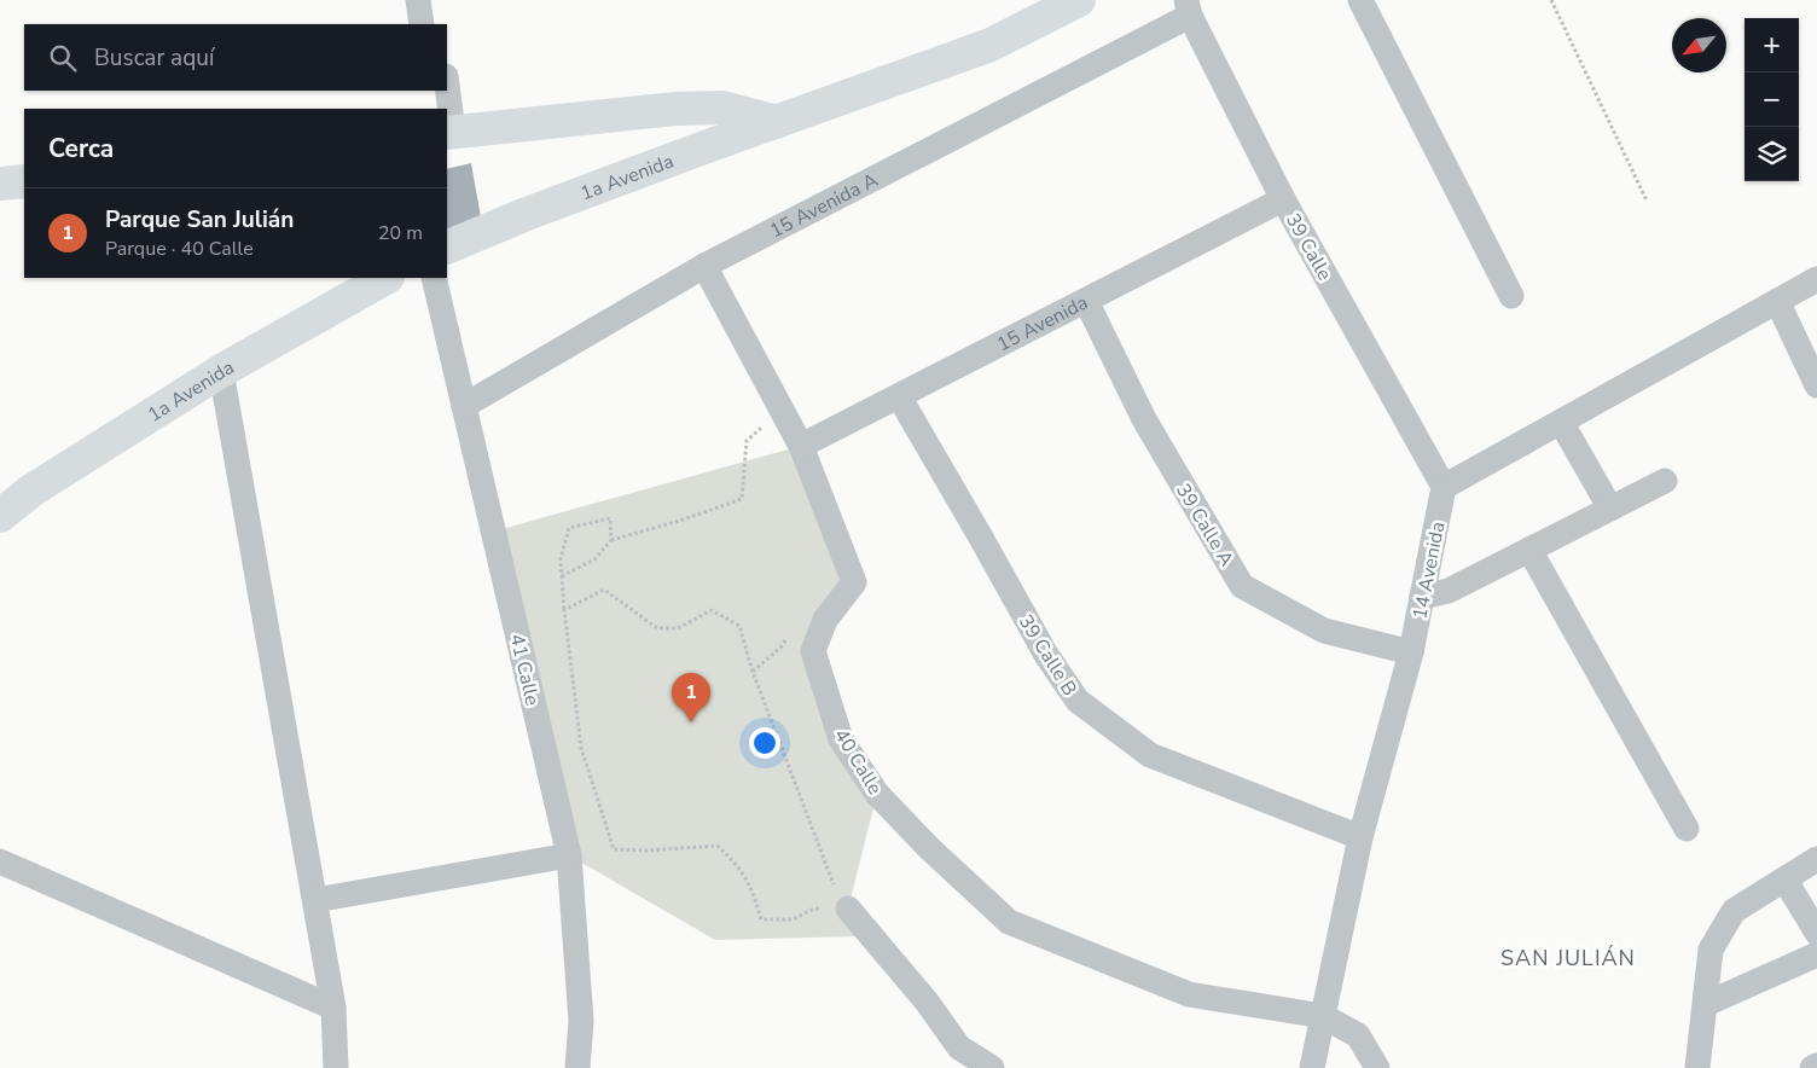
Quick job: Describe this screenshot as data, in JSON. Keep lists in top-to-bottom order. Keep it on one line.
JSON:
{"streets":{"main road":["1a Avenida"],"street":["15 Avenida A","39 Calle","15 Avenida","39 Calle A","14 Avenida","39 Calle B","41 Calle","40 Calle"]},"crossings":[["15 Avenida A","39 Calle"],["15 Avenida A","41 Calle"],["15 Avenida A","40 Calle"],["39 Calle","15 Avenida"],["39 Calle","14 Avenida"],["15 Avenida","39 Calle A"],["15 Avenida","39 Calle B"],["15 Avenida","40 Calle"],["39 Calle A","14 Avenida"],["14 Avenida","39 Calle B"],["14 Avenida","40 Calle"]],"districts":["SAN JULIÁN"],"north":"bottom left","page":{"map_buttons":["+","−"],"search":"Buscar aquí","heading":"Cerca","list":[{"mark":"1","name":"Parque San Julián","note":"Parque · 40 Calle","value":"20 m"}],"pins":"1"}}
